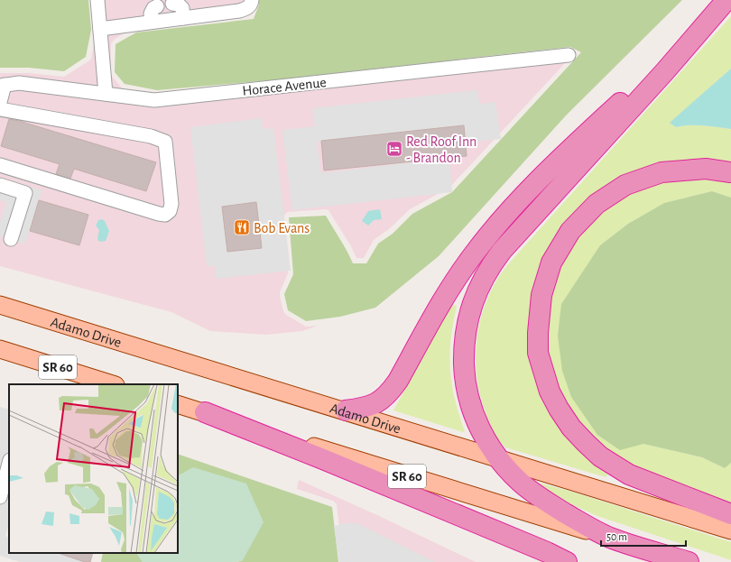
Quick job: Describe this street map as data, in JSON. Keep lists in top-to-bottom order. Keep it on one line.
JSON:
{"streets":{"highway":["SR 60"],"main road":["Adamo Drive"],"street":["Horace Avenue"]},"places":{"hotel":["Red Roof Inn - Brandon"],"restaurant":["Bob Evans"]},"scale_bar":"50 m"}
